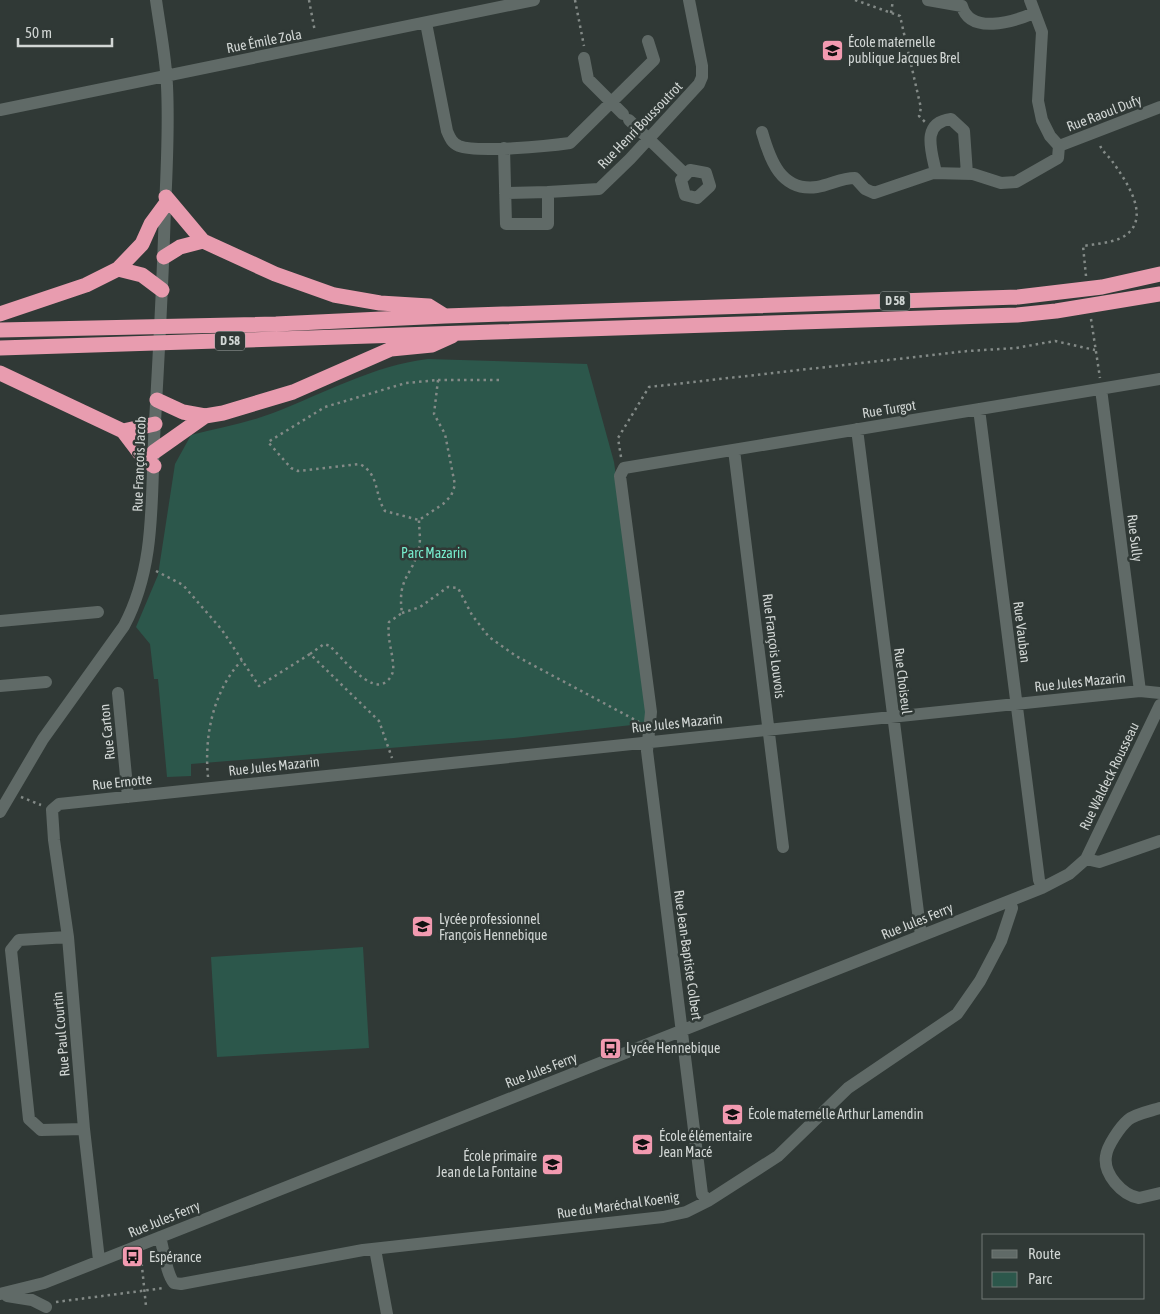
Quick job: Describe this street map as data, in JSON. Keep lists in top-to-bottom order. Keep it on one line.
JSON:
{"streets":{"highway":["D 58"],"street":["Rue Émile Zola","Rue Raoul Dufy","Rue Henri Boussoutrot","Rue Turgot","Rue François Jacob","Rue Sully","Rue Vauban","Rue François Louvois","Rue Choiseul","Rue Jules Mazarin","Rue Carton","Rue Waldeck Rousseau","Rue Ernotte","Rue Jules Ferry","Rue Jean-Baptiste Colbert","Rue Paul Courtin","Rue du Maréchal Koenig"]},"crossings":[["Rue Émile Zola","Rue François Jacob"],["Rue Turgot","Rue Sully"],["Rue Turgot","Rue Vauban"],["Rue Turgot","Rue François Louvois"],["Rue Turgot","Rue Choiseul"],["Rue Turgot","Rue Jean-Baptiste Colbert"],["Rue Sully","Rue Jules Mazarin"],["Rue Vauban","Rue Jules Mazarin"],["Rue Vauban","Rue Jules Ferry"],["Rue François Louvois","Rue Jules Mazarin"],["Rue Choiseul","Rue Jules Mazarin"],["Rue Choiseul","Rue Jules Ferry"],["Rue Jules Mazarin","Rue Ernotte"],["Rue Jules Mazarin","Rue Jean-Baptiste Colbert"],["Rue Carton","Rue Ernotte"],["Rue Waldeck Rousseau","Rue Jules Ferry"],["Rue Ernotte","Rue Paul Courtin"],["Rue Jules Ferry","Rue Jean-Baptiste Colbert"],["Rue Jules Ferry","Rue Paul Courtin"],["Rue Jules Ferry","Rue du Maréchal Koenig"],["Rue Jean-Baptiste Colbert","Rue du Maréchal Koenig"]],"parks":["Parc Mazarin"],"places":{"school or university":["École maternelle publique Jacques Brel","Lycée professionnel François Hennebique","École maternelle Arthur Lamendin","École élémentaire Jean Macé","École primaire Jean de La Fontaine"],"bus stop":["Lycée Hennebique","Espérance"]},"legend":["Route","Parc"],"scale_bar":"50 m"}
